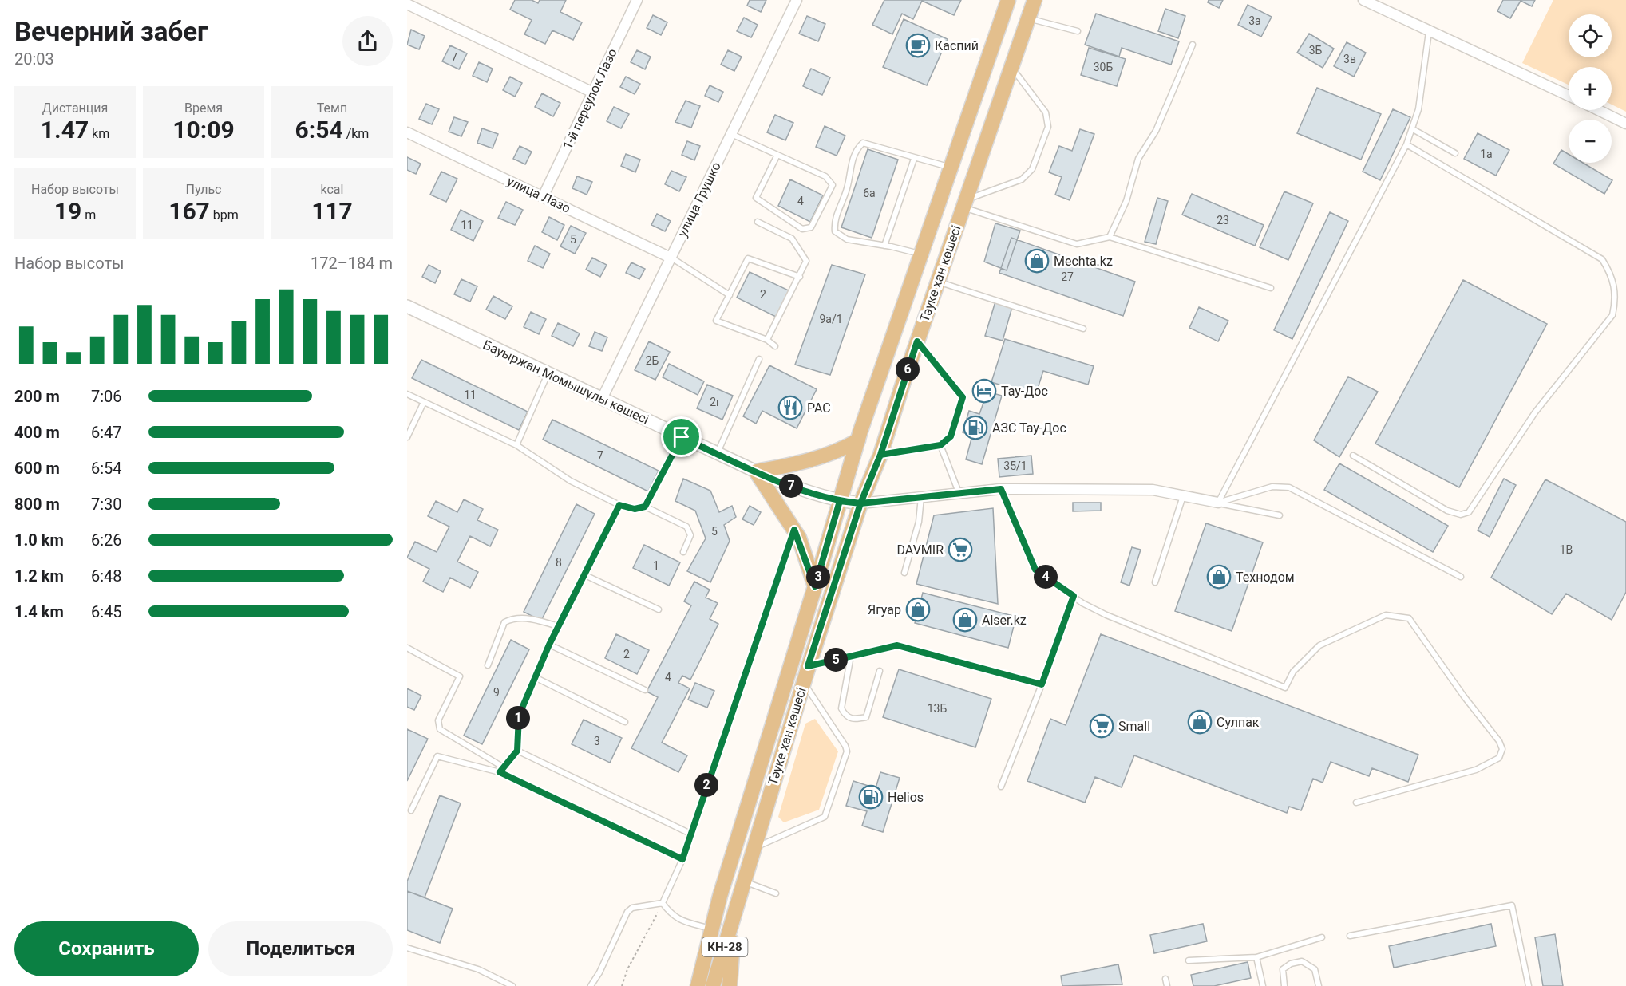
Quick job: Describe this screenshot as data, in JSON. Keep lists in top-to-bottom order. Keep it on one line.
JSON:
{"streets":{"main road":["Тәуке хан көшесі","КН-28"],"street":["1-й переулок Лазо","улица Лазо","улица Грушко","Бауыржан Момышұлы көшесі"]},"crossings":[["1-й переулок Лазо","улица Лазо"],["улица Лазо","улица Грушко"],["улица Грушко","Бауыржан Момышұлы көшесі"],["Тәуке хан көшесі","Бауыржан Момышұлы көшесі"]],"places":{"cafe":["Каспий"],"shop":["Mechta.kz","Технодом","Ягуар","Alser.kz","Сулпак"],"hotel":["Тау-Дос"],"restaurant":["РАС"],"fuel station":["АЗС Тау-Дос","Helios"],"supermarket":["DAVMIR","Small"]},"house_numbers":["3а","3Б","7","3в","30Б","1а","6а","4","23","11","5","27","2","9а/1","2Б","11","2г","7","35/1","5","1В","8","1","2","4","9","13Б","3"],"page":{"heading":["Вечерний забег","20:03"],"map_buttons":["+","−"],"stats":[["Дистанция","1.47 km"],["Время","10:09"],["Темп","6:54 /km"],["Набор высоты","19 m"],["Пульс","167 bpm"],["kcal","117"]],"chart":["Набор высоты","172–184 m"],"pins":["6","7","3","4","5","1","2"],"list":[{"name":"200 m","note":"7:06"},{"name":"400 m","note":"6:47"},{"name":"600 m","note":"6:54"},{"name":"800 m","note":"7:30"},{"name":"1.0 km","note":"6:26"},{"name":"1.2 km","note":"6:48"},{"name":"1.4 km","note":"6:45"}],"buttons":["Сохранить","Поделиться"]}}
